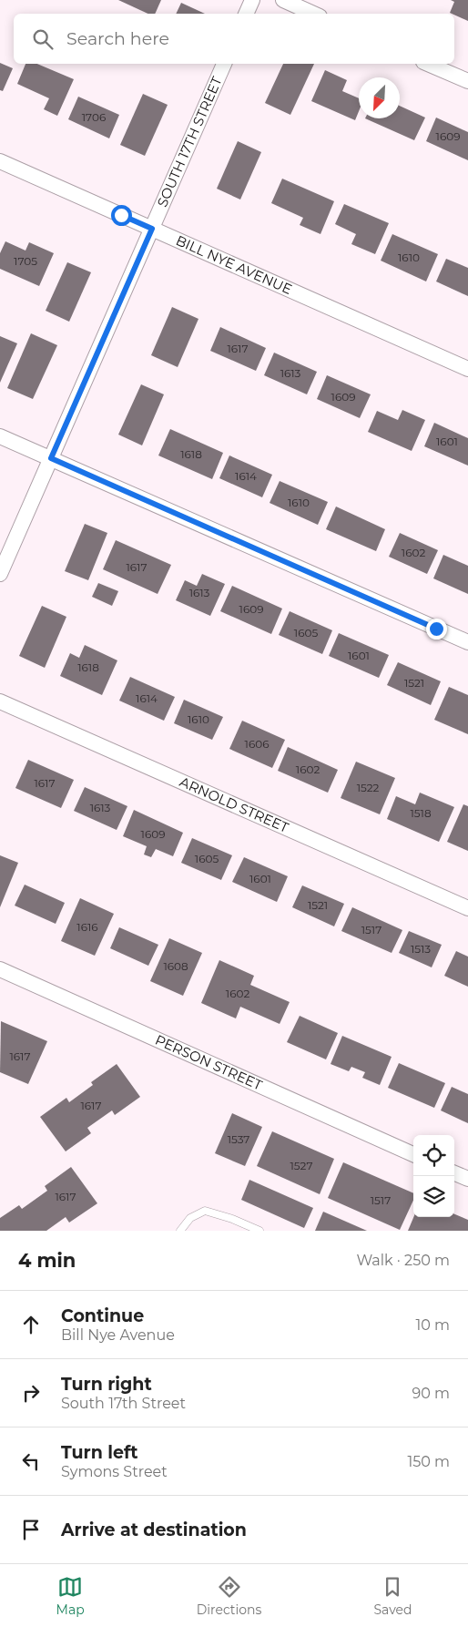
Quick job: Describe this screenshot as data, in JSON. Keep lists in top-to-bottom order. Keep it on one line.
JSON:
{"streets":{"street":["SOUTH 17TH STREET","BILL NYE AVENUE","ARNOLD STREET","PERSON STREET"]},"crossings":[["SOUTH 17TH STREET","BILL NYE AVENUE"]],"house_numbers":["1706","1609","1610","1705","1617","1613","1609","1601","1618","1614","1610","1602","1617","1613","1609","1605","1601","1618","1521","1614","1610","1606","1602","1617","1522","1613","1518","1609","1605","1601","1521","1616","1517","1513","1608","1602","1617","1617","1537","1527","1617","1517"],"north":"bottom left","page":{"search":"Search here","heading":["4 min","Walk · 250 m"],"list":[["Continue","Bill Nye Avenue","10 m"],["Turn right","South 17th Street","90 m"],["Turn left","Symons Street","150 m"],"Arrive at destination"],"nav":["Map","Directions","Saved"]}}
